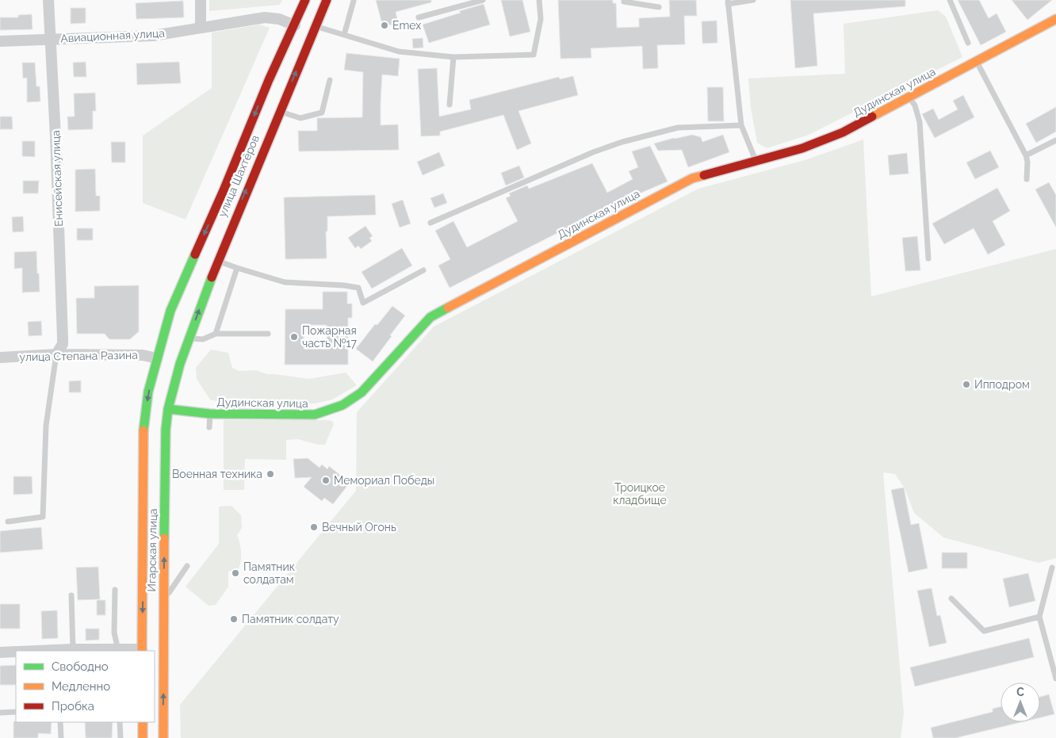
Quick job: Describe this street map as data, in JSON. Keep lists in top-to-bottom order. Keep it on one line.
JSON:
{"streets":{"main road":["Дудинская улица","улица Шахтёров","Игарская улица"],"street":["Авиационная улица","Енисейская улица","улица Степана Разина"]},"crossings":[["Авиационная улица","улица Шахтёров"],["Авиационная улица","Енисейская улица"],["Дудинская улица","Игарская улица"],["улица Шахтёров","улица Степана Разина"],["улица Шахтёров","Игарская улица"],["Енисейская улица","улица Степана Разина"],["улица Степана Разина","Игарская улица"]],"parks":["Троицкое кладбище"],"places":["Emex","Пожарная часть №17","Ипподром","Военная техника","Мемориал Победы","Вечный Огонь","Памятник солдатам","Памятник солдату"],"legend":["Свободно","Медленно","Пробка"],"north":"top"}
